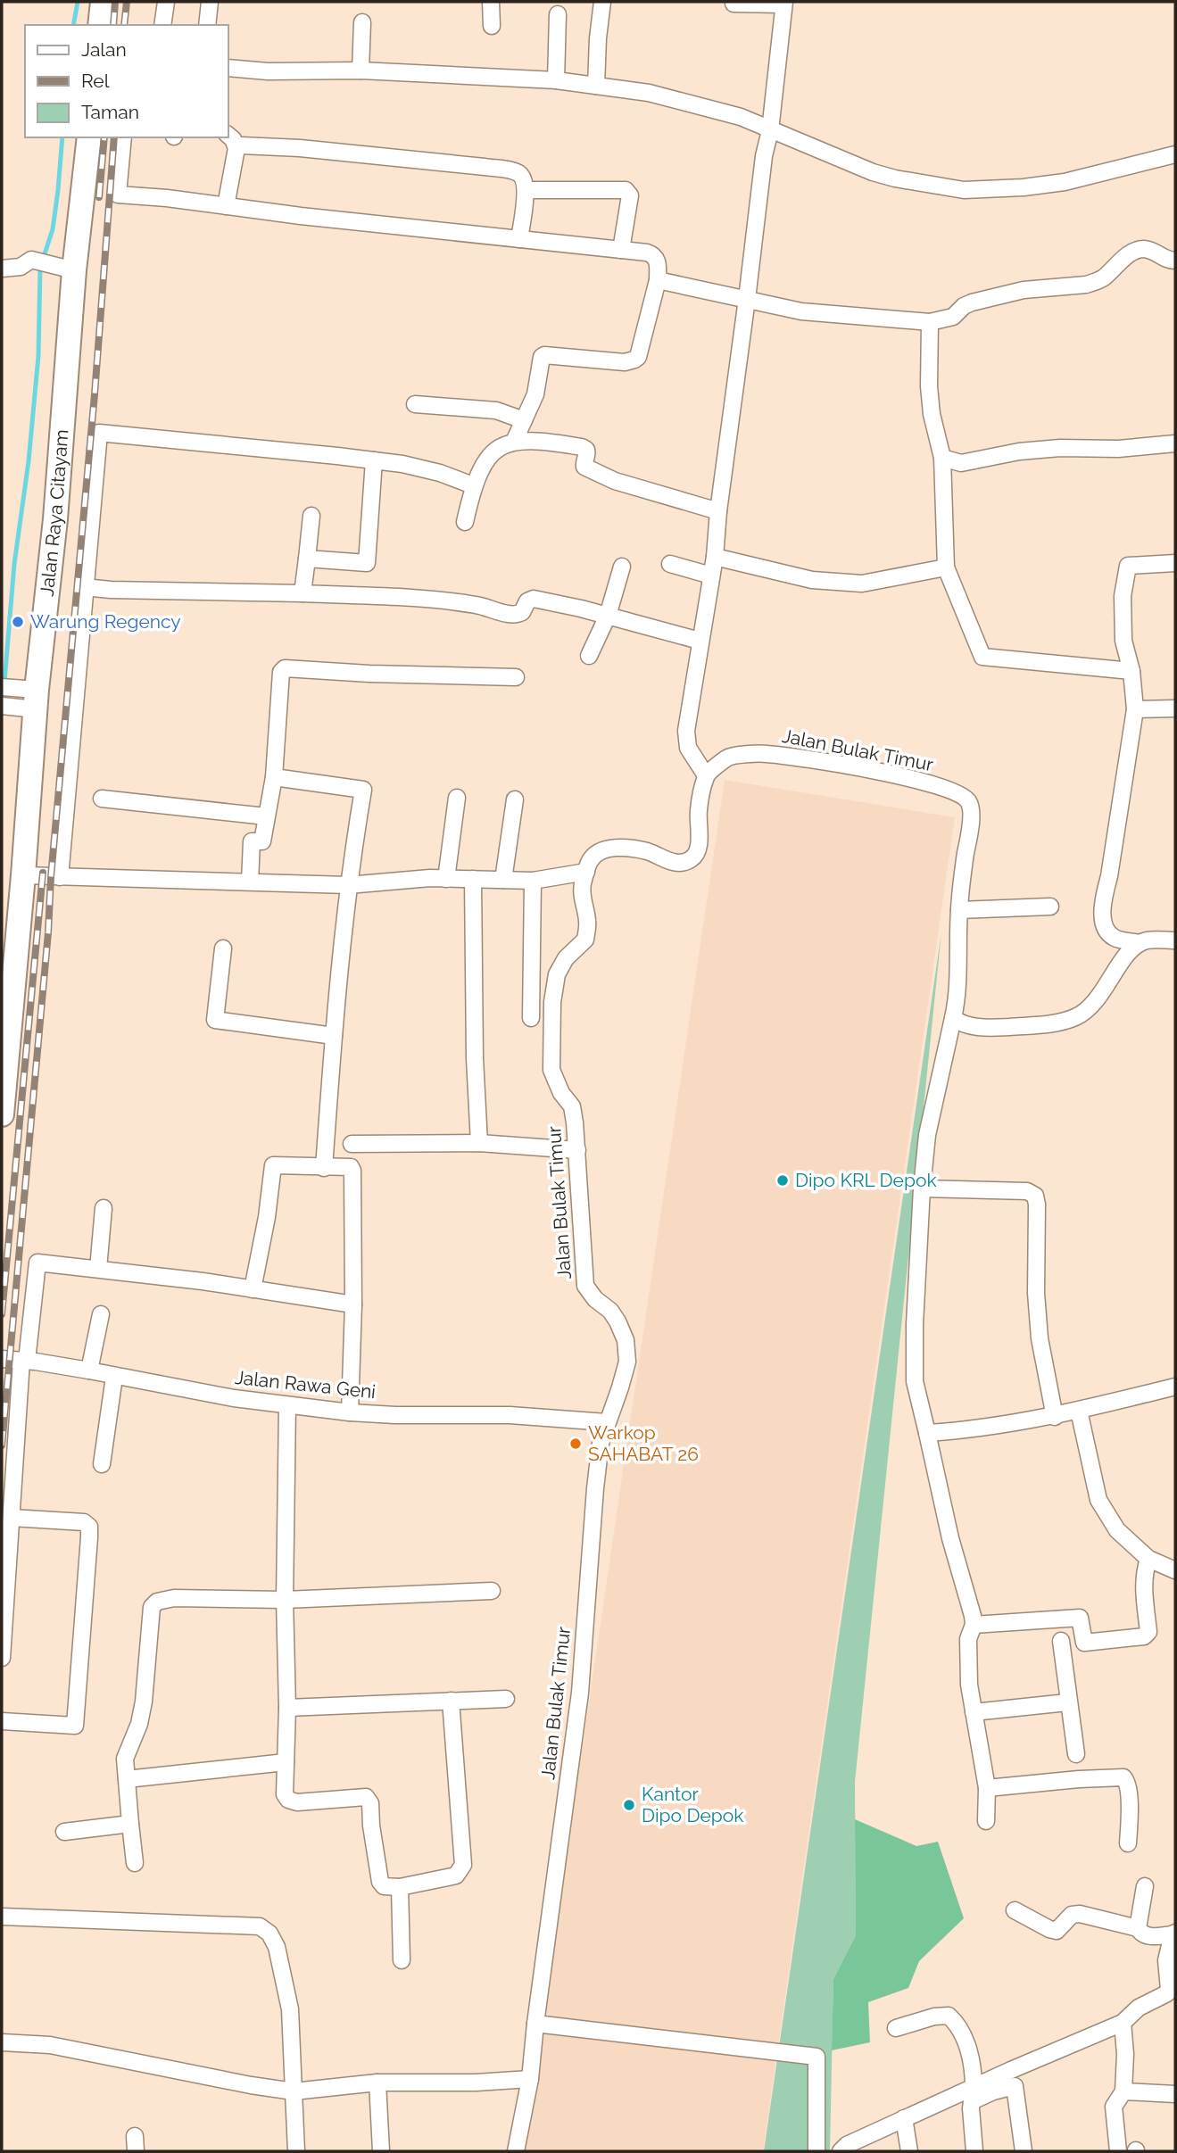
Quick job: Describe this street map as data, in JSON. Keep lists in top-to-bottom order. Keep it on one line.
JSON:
{"streets":{"main road":["Jalan Raya Citayam"],"street":["Jalan Bulak Timur","Jalan Rawa Geni"]},"crossings":[["Jalan Bulak Timur","Jalan Rawa Geni"]],"places":["Warung Regency","Dipo KRL Depok","Warkop SAHABAT 26","Kantor Dipo Depok"],"legend":["Jalan","Rel","Taman"]}
